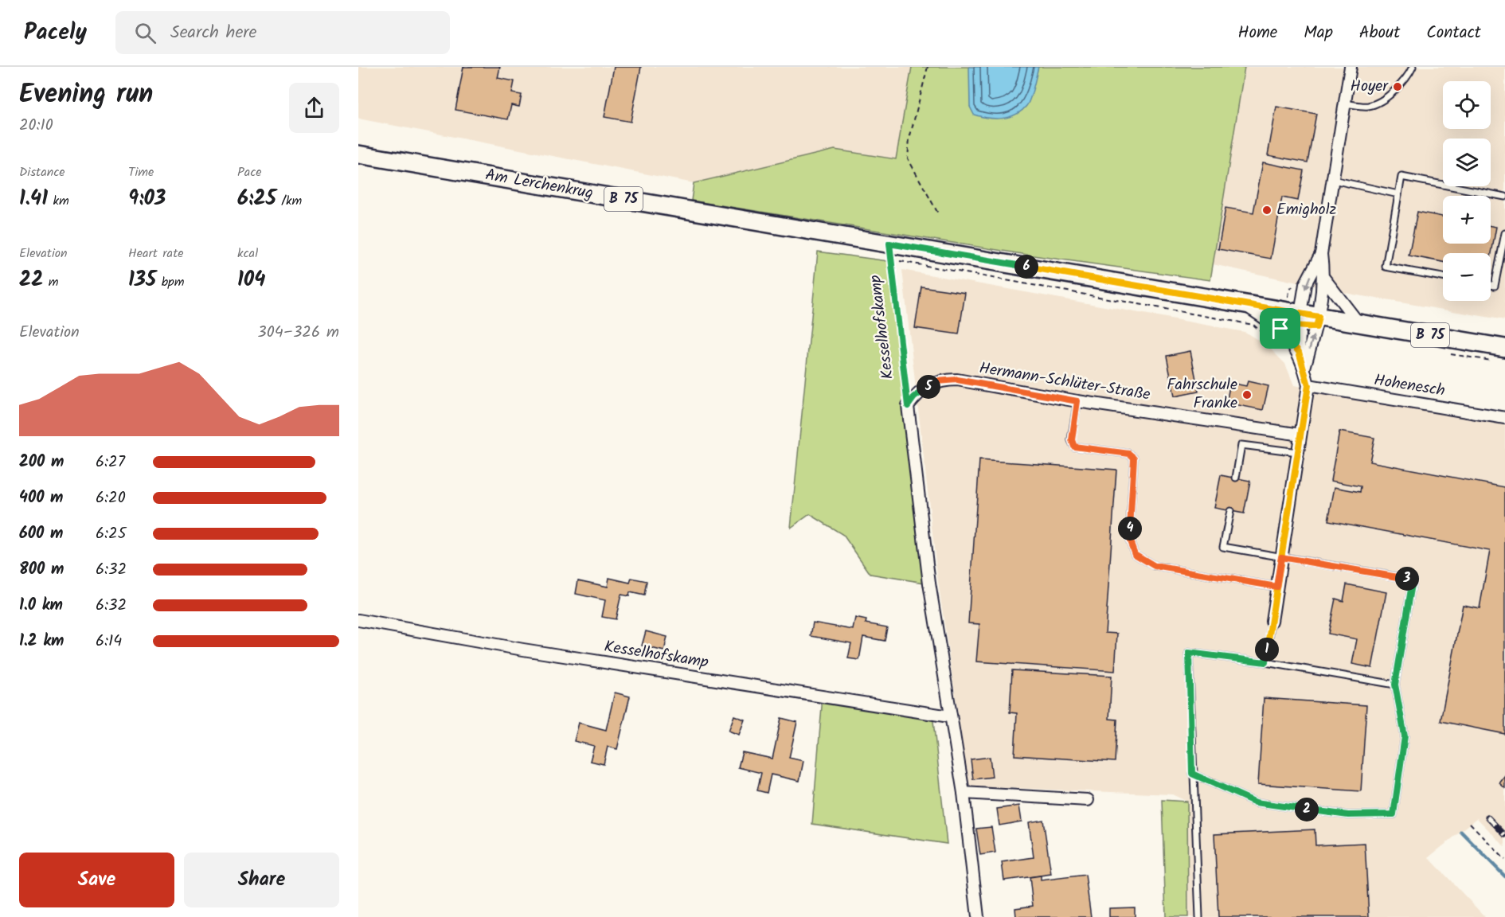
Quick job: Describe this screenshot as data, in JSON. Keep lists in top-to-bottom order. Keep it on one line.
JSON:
{"streets":{"main road":["Am Lerchenkrug","B 75"],"street":["Kesselhofskamp","Hermann-Schlüter-Straße","Hohenesch"]},"crossings":[["Am Lerchenkrug","B 75"],["Am Lerchenkrug","Kesselhofskamp"],["B 75","Kesselhofskamp"],["Kesselhofskamp","Hermann-Schlüter-Straße"]],"places":["Hoyer","Emigholz","Fahrschule Franke"],"page":{"header":"Pacely","search":"Search here","nav":["Home","Map","About","Contact"],"heading":["Evening run","20:10"],"map_buttons":["+","−"],"stats":[["Distance","1.41 km"],["Time","9:03"],["Pace","6:25 /km"],["Elevation","22 m"],["Heart rate","135 bpm"],["kcal","104"]],"pins":["6","5","4","3","1","2"],"chart":["Elevation","304–326 m"],"list":[{"name":"200 m","note":"6:27"},{"name":"400 m","note":"6:20"},{"name":"600 m","note":"6:25"},{"name":"800 m","note":"6:32"},{"name":"1.0 km","note":"6:32"},{"name":"1.2 km","note":"6:14"}],"buttons":["Save","Share"]}}
